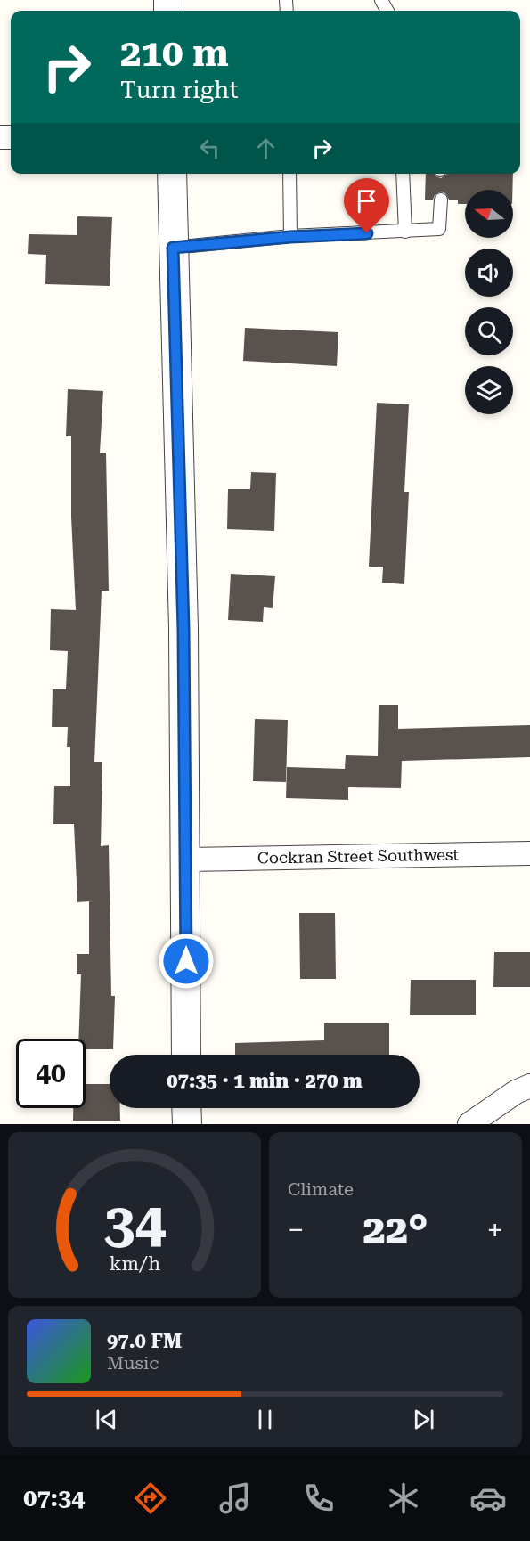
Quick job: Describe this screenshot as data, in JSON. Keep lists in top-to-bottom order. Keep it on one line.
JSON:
{"streets":{"street":["Cockran Street Southwest"]},"north":"left","page":{"turn":["210 m","Turn right"],"limit":"40","trip":"07:35 · 1 min · 270 m","tile":"Climate","heat":["−","22°","+"],"song":["97.0 FM","Music"],"tabs":"07:34","gauge":["34","km/h"]}}
